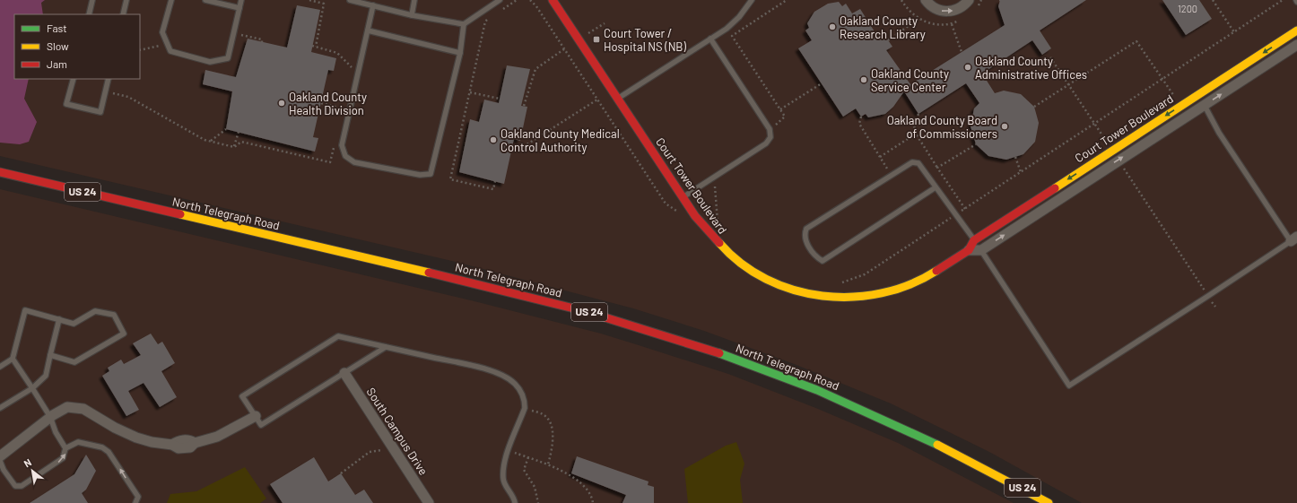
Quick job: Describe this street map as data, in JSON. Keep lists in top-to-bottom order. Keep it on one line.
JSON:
{"streets":{"main road":["Court Tower Boulevard","US 24","North Telegraph Road"],"street":["South Campus Drive"]},"places":{"other":["Oakland County Research Library","Oakland County Administrative Offices","Oakland County Service Center","Oakland County Health Division","Oakland County Board of Commissioners","Oakland County Medical Control Authority"],"transit":["Court Tower / Hospital NS (NB)"]},"house_numbers":["1200"],"legend":["Fast","Slow","Jam"],"north":"top left"}
